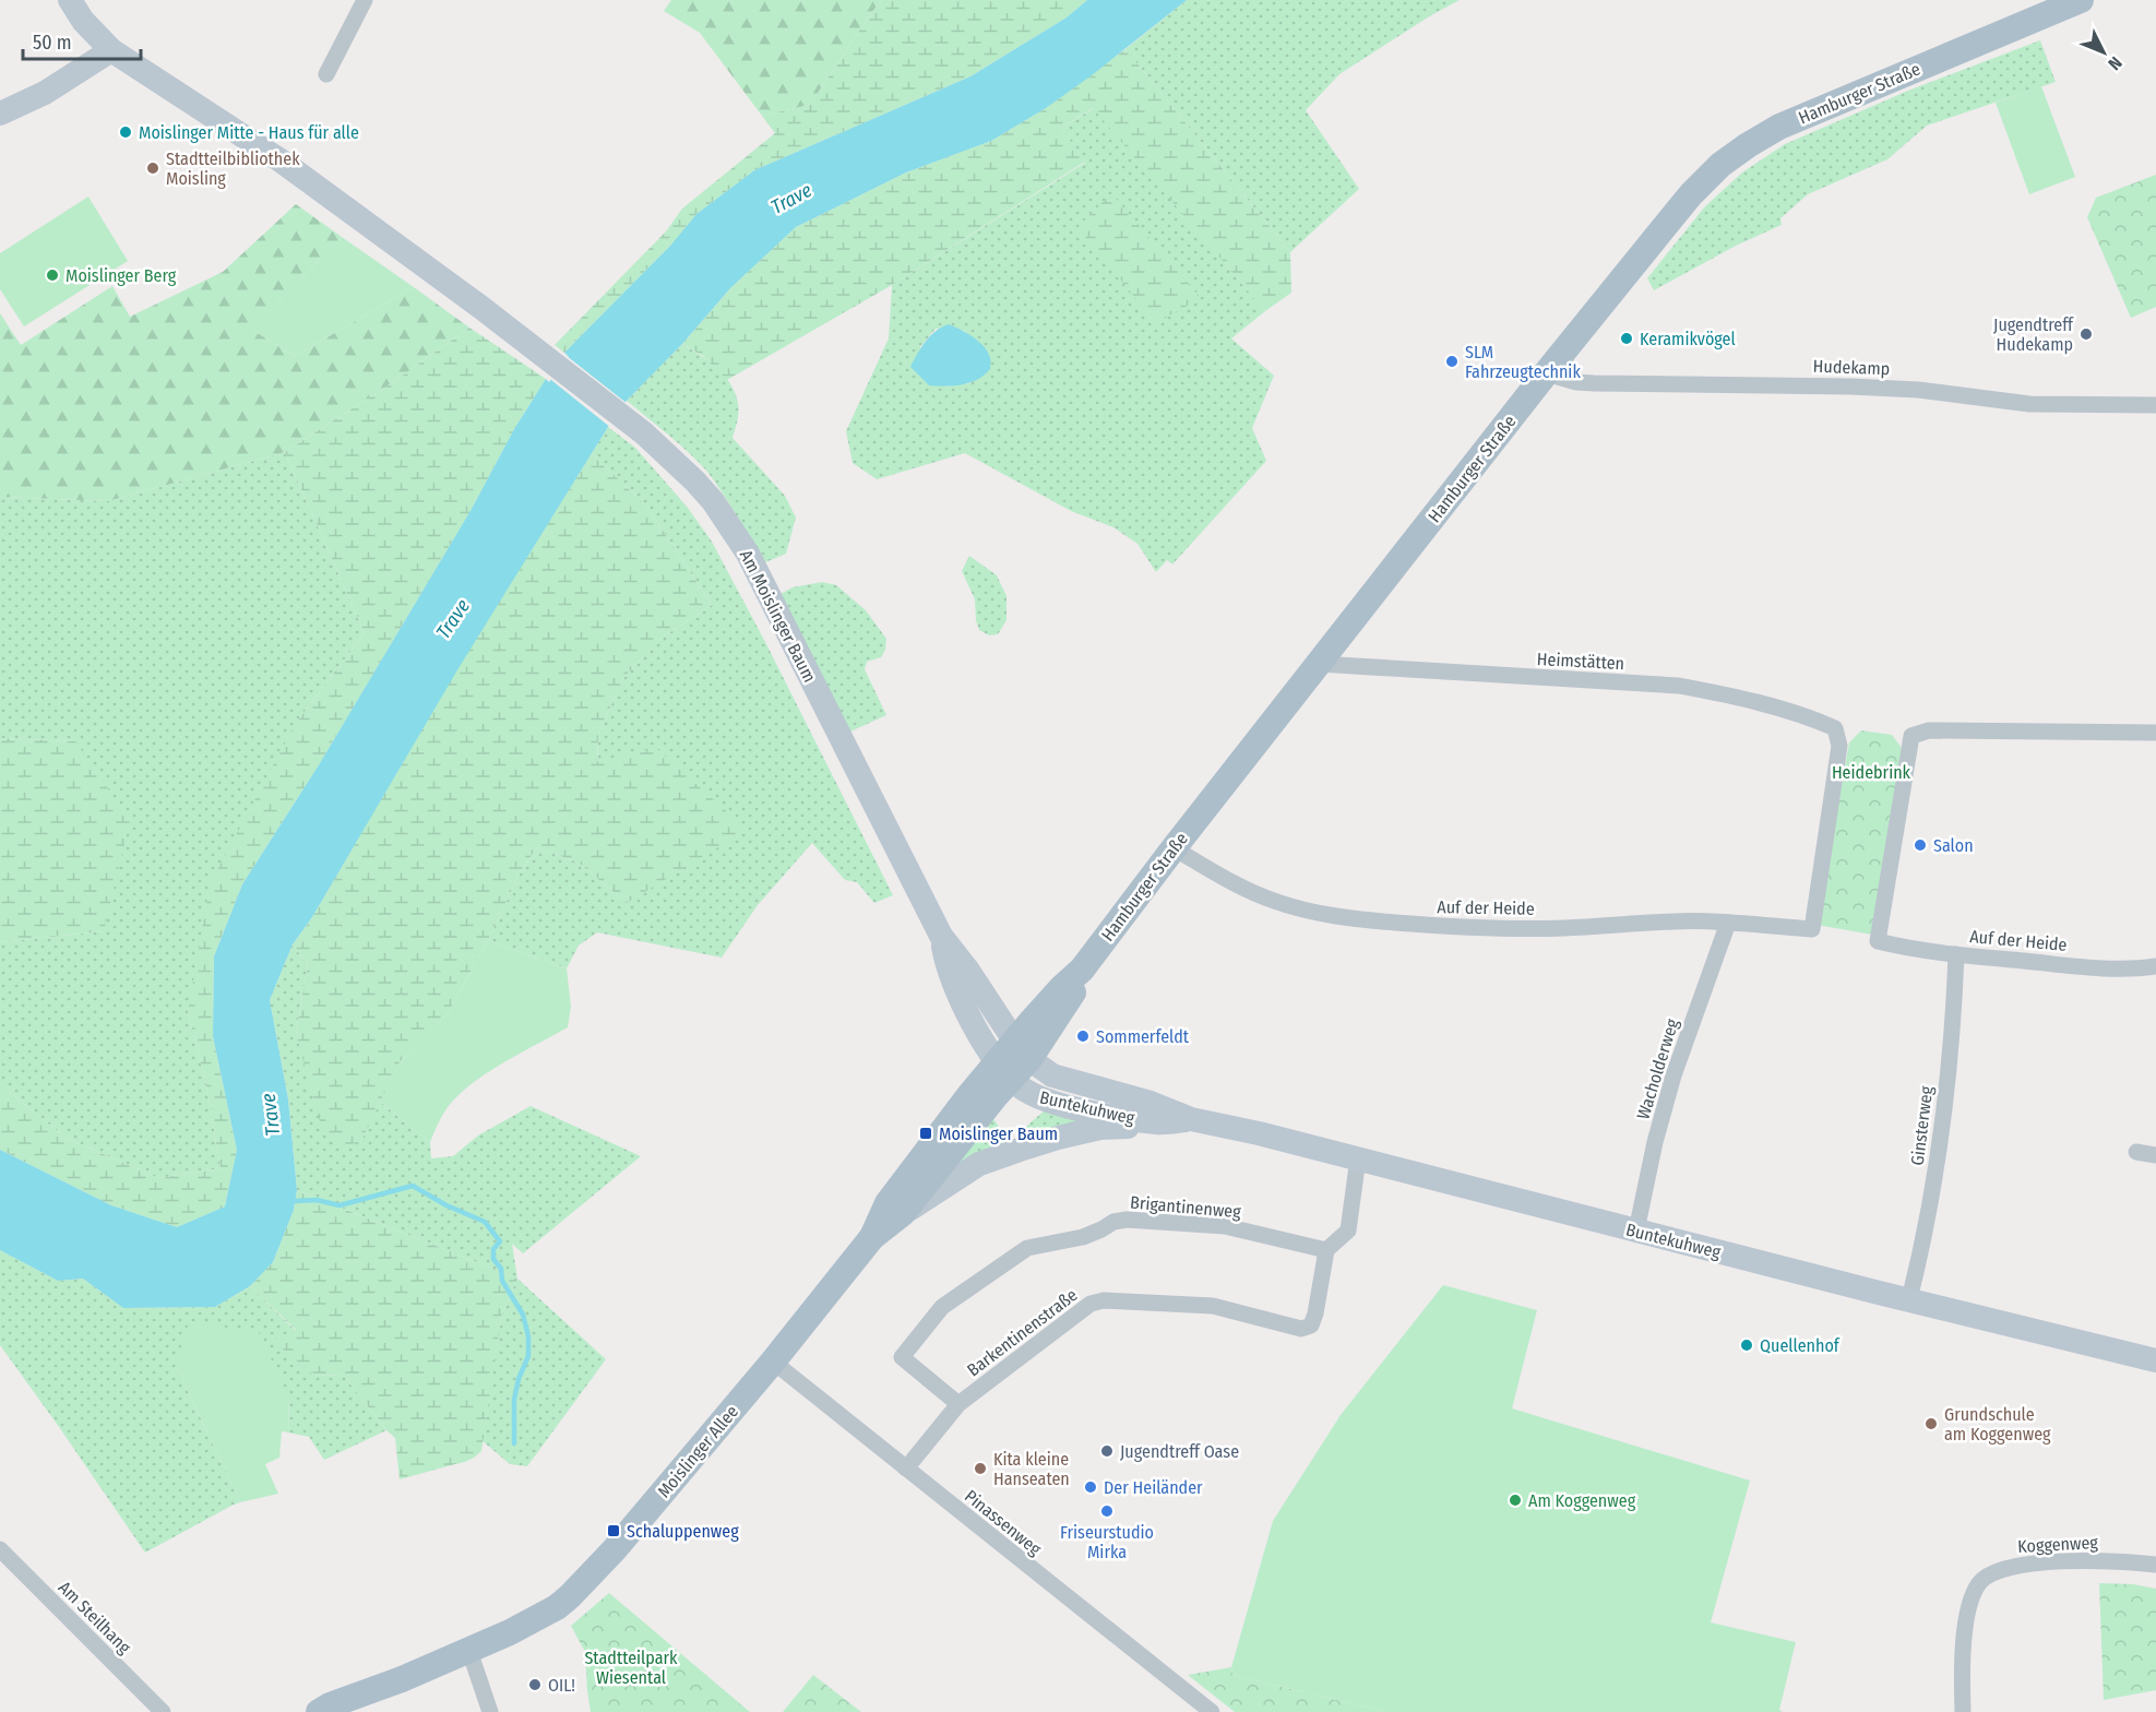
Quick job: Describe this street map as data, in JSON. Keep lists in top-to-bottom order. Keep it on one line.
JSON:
{"streets":{"main road":["Hamburger Straße","Am Moislinger Baum","Buntekuhweg","Moislinger Allee"],"street":["Hudekamp","Heimstätten","Auf der Heide","Wacholderweg","Ginsterweg","Brigantinenweg","Barkentinenstraße","Pinassenweg","Koggenweg","Am Steilhang"]},"crossings":[["Hamburger Straße","Hudekamp"],["Hamburger Straße","Am Moislinger Baum"],["Hamburger Straße","Heimstätten"],["Hamburger Straße","Auf der Heide"],["Hamburger Straße","Buntekuhweg"],["Hamburger Straße","Moislinger Allee"],["Am Moislinger Baum","Buntekuhweg"],["Am Moislinger Baum","Moislinger Allee"],["Heimstätten","Auf der Heide"],["Auf der Heide","Wacholderweg"],["Auf der Heide","Ginsterweg"],["Wacholderweg","Buntekuhweg"],["Buntekuhweg","Ginsterweg"],["Buntekuhweg","Moislinger Allee"],["Brigantinenweg","Barkentinenstraße"],["Barkentinenstraße","Pinassenweg"],["Moislinger Allee","Pinassenweg"]],"water":["Trave"],"parks":["Heidebrink","Stadtteilpark Wiesental"],"places":{"other":["Moislinger Mitte - Haus für alle","Stadtteilbibliothek Moisling","Moislinger Berg","Jugendtreff Hudekamp","Keramikvögel","SLM Fahrzeugtechnik","Salon","Sommerfeldt","Quellenhof","Grundschule am Koggenweg","Jugendtreff Oase","Kita kleine Hanseaten","Der Heiländer","Am Koggenweg","Friseurstudio Mirka","OIL!"],"transit":["Moislinger Baum","Schaluppenweg"]},"scale_bar":"50 m","north":"bottom right"}
